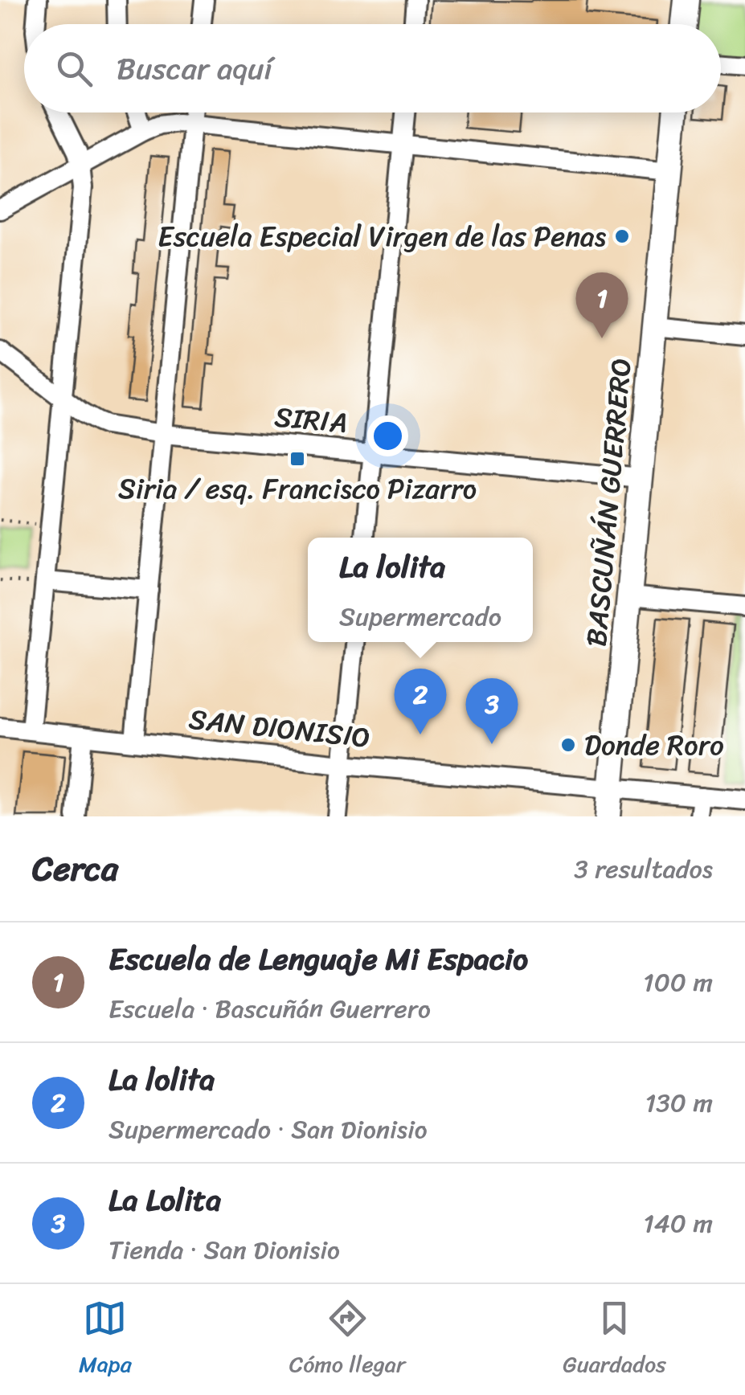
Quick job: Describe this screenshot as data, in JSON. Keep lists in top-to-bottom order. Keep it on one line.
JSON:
{"streets":{"main road":["BASCUÑÁN GUERRERO"],"street":["SIRIA","SAN DIONISIO"]},"crossings":[["SIRIA","BASCUÑÁN GUERRERO"],["BASCUÑÁN GUERRERO","SAN DIONISIO"]],"places":{"other":["Escuela Especial Virgen de las Penas","Donde Roro"],"transit":["Siria / esq. Francisco Pizarro"]},"page":{"search":"Buscar aquí","pins":["1","2","3"],"popup":["La lolita","Supermercado"],"heading":["Cerca","3 resultados"],"list":[{"mark":"1","name":"Escuela de Lenguaje Mi Espacio","note":"Escuela · Bascuñán Guerrero","value":"100 m"},{"mark":"2","name":"La lolita","note":"Supermercado · San Dionisio","value":"130 m"},{"mark":"3","name":"La Lolita","note":"Tienda · San Dionisio","value":"140 m"}],"nav":["Mapa","Cómo llegar","Guardados"]}}
